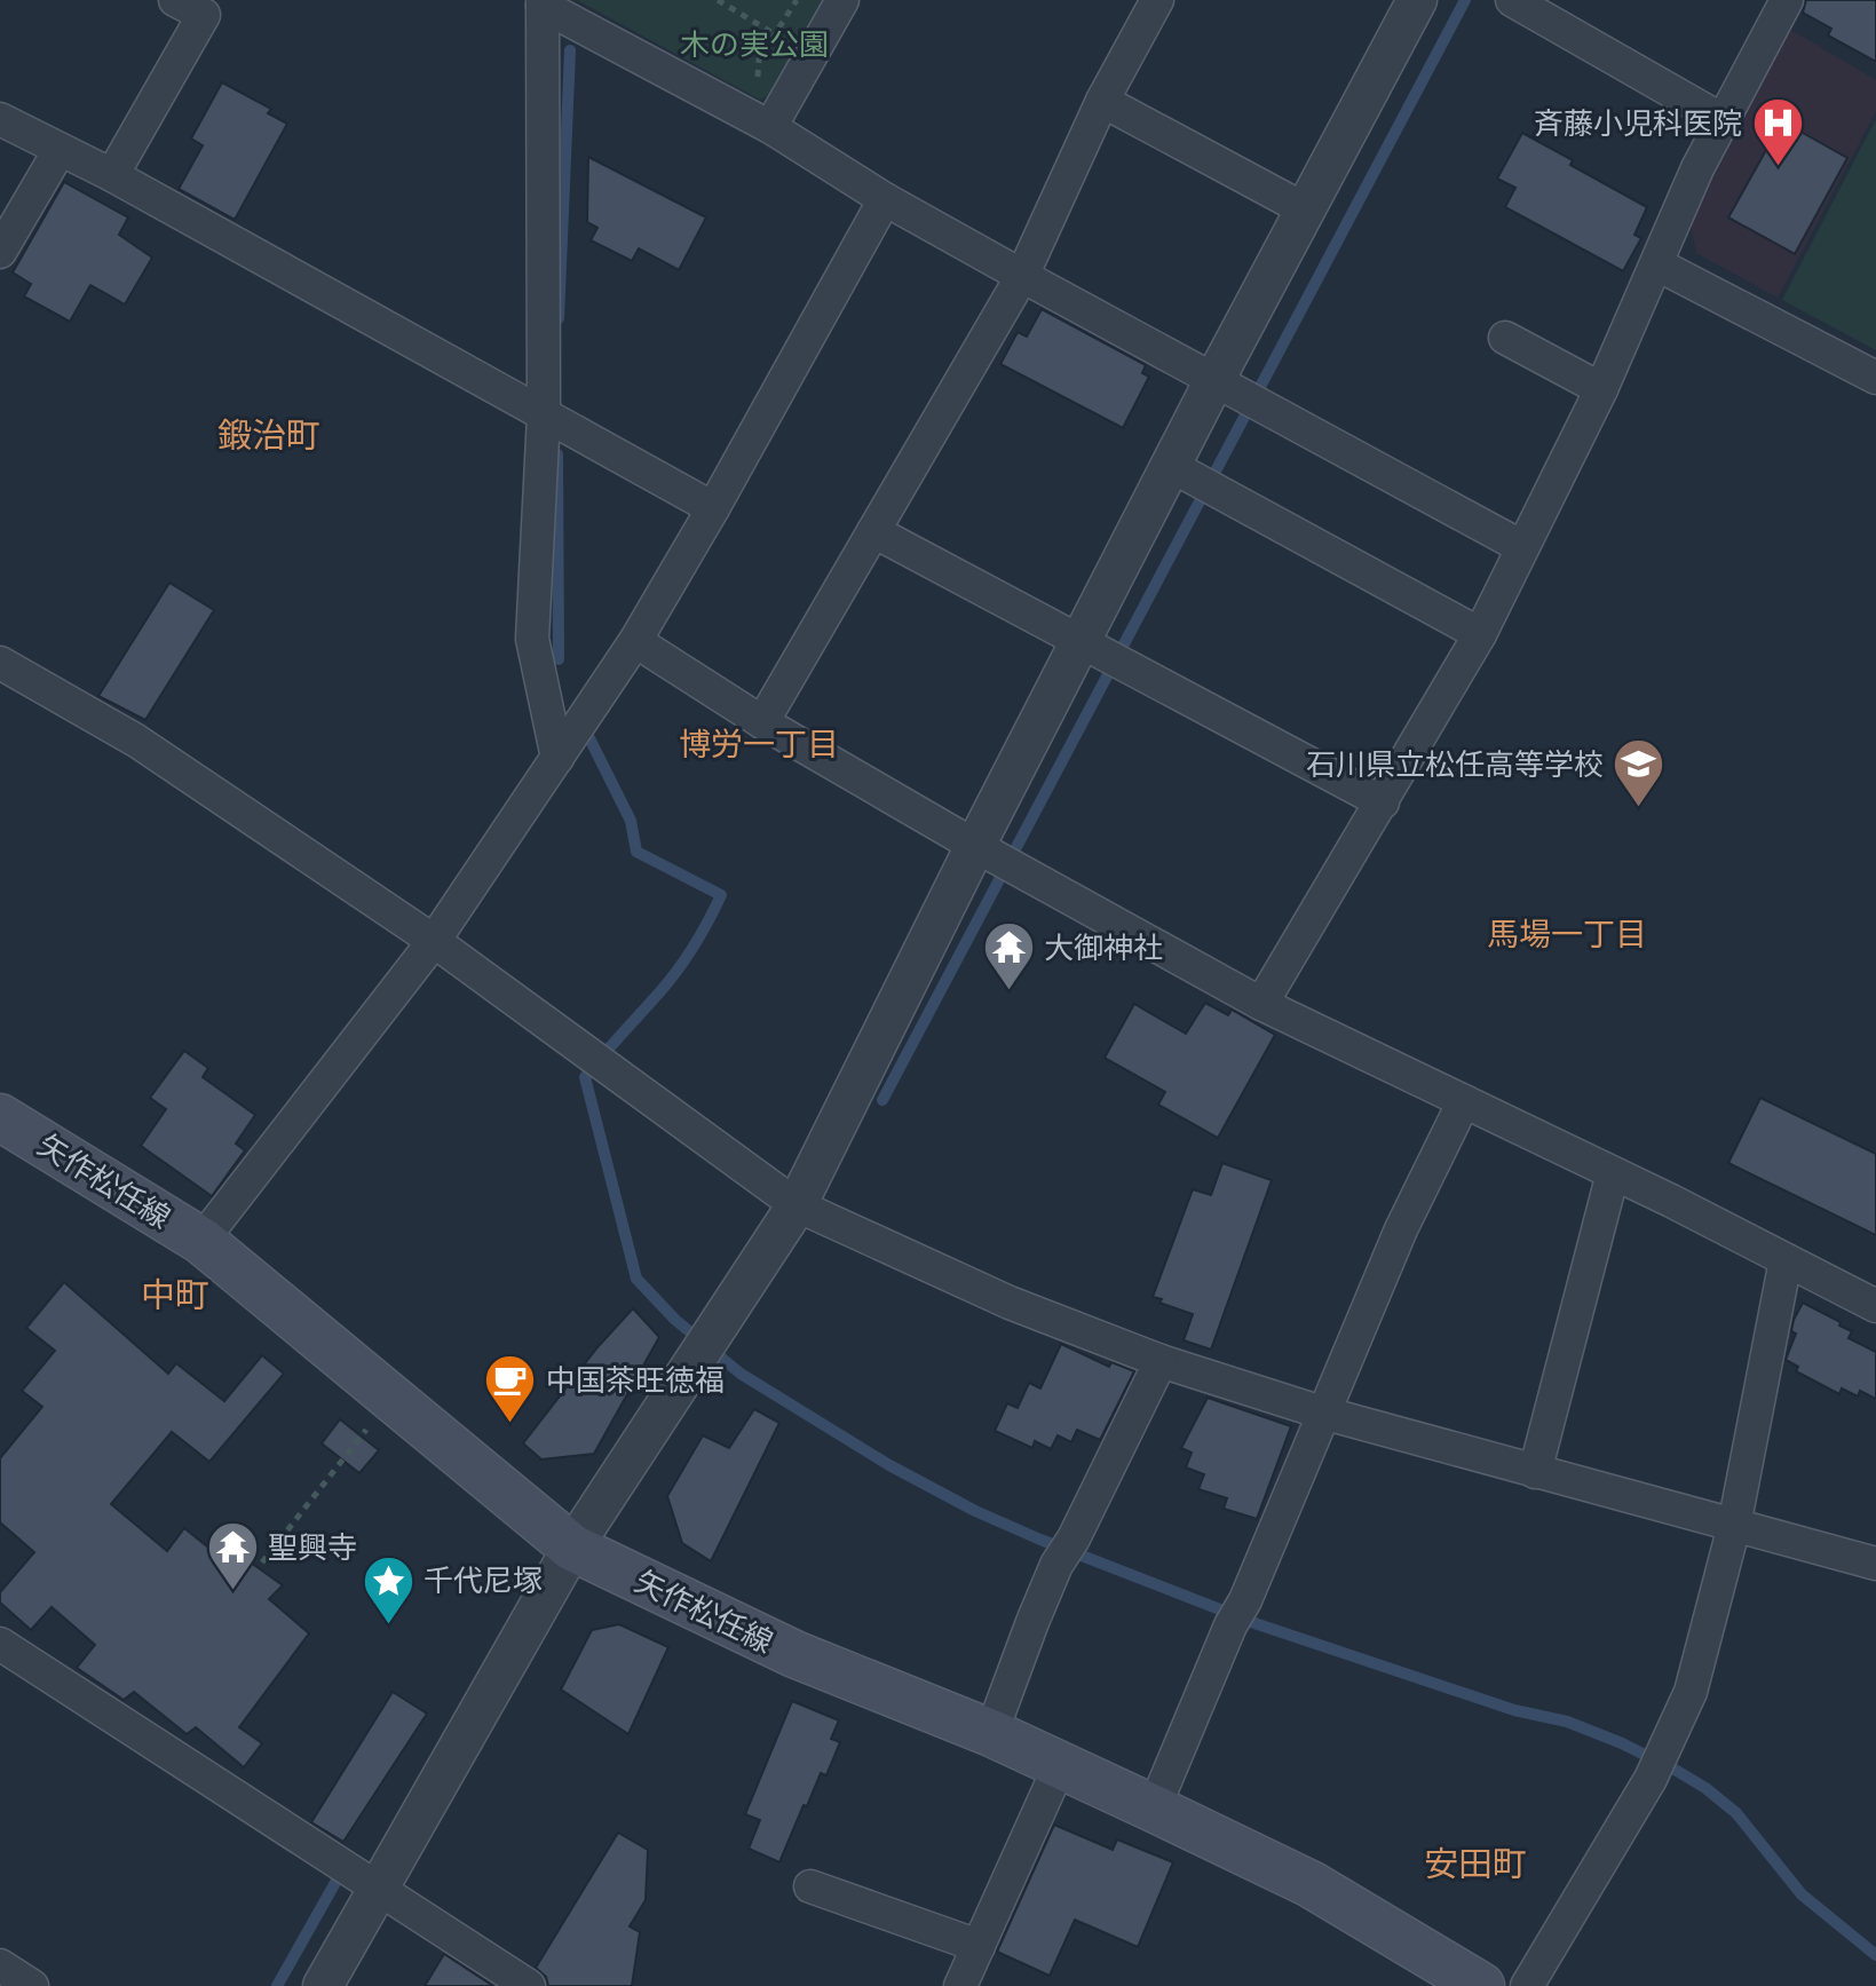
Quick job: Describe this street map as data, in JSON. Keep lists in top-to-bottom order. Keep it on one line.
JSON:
{"streets":{"main road":["矢作松任線"]},"districts":["鍛治町","博労一丁目","馬場一丁目","中町","安田町"],"parks":["木の実公園"],"places":{"hospital":["斉藤小児科医院"],"school or university":["石川県立松任高等学校"],"temple":["大御神社","聖興寺"],"cafe":["中国茶旺徳福"],"place":["千代尼塚"]}}
